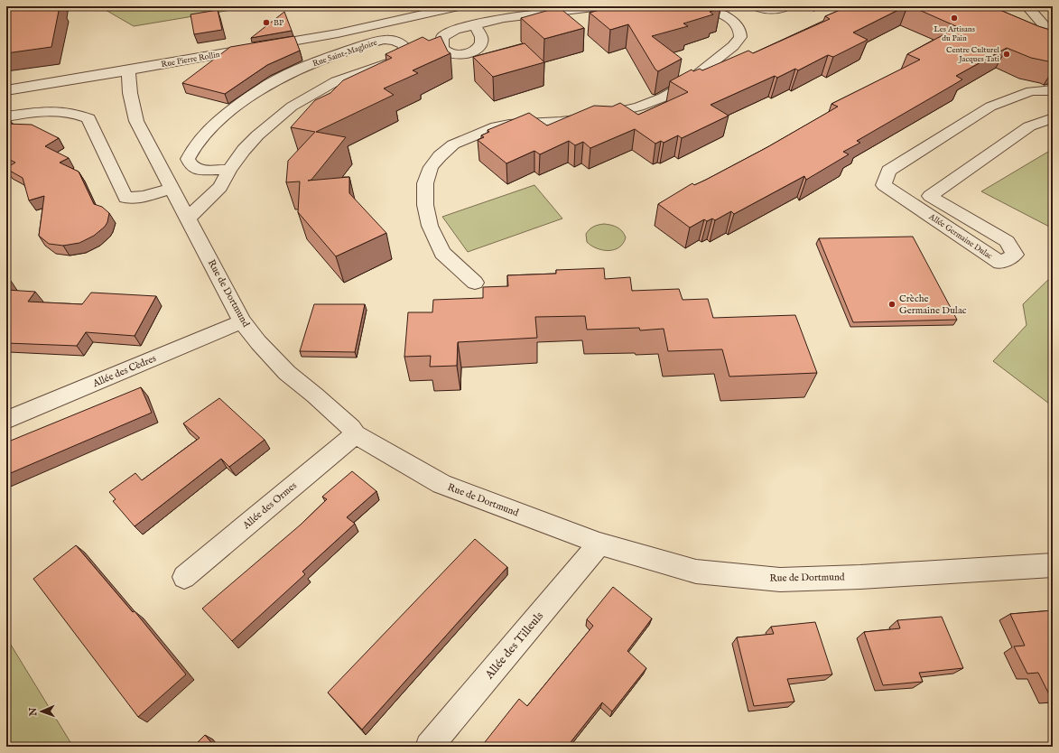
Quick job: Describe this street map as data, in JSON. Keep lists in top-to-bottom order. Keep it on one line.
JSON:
{"streets":{"street":["Rue Saint-Magloire","Rue Pierre Rollin","Allée Germaine Dulac","Rue de Dortmund","Allée des Cèdres","Allée des Ormes","Allée des Tilleuls"]},"crossings":[["Rue Saint-Magloire","Rue de Dortmund"],["Rue Pierre Rollin","Rue de Dortmund"],["Rue de Dortmund","Allée des Cèdres"],["Rue de Dortmund","Allée des Ormes"],["Rue de Dortmund","Allée des Tilleuls"]],"places":["Les Artisans du Pain","BP","Centre Culturel Jacques Tati","Crèche Germaine Dulac"],"north":"left"}
